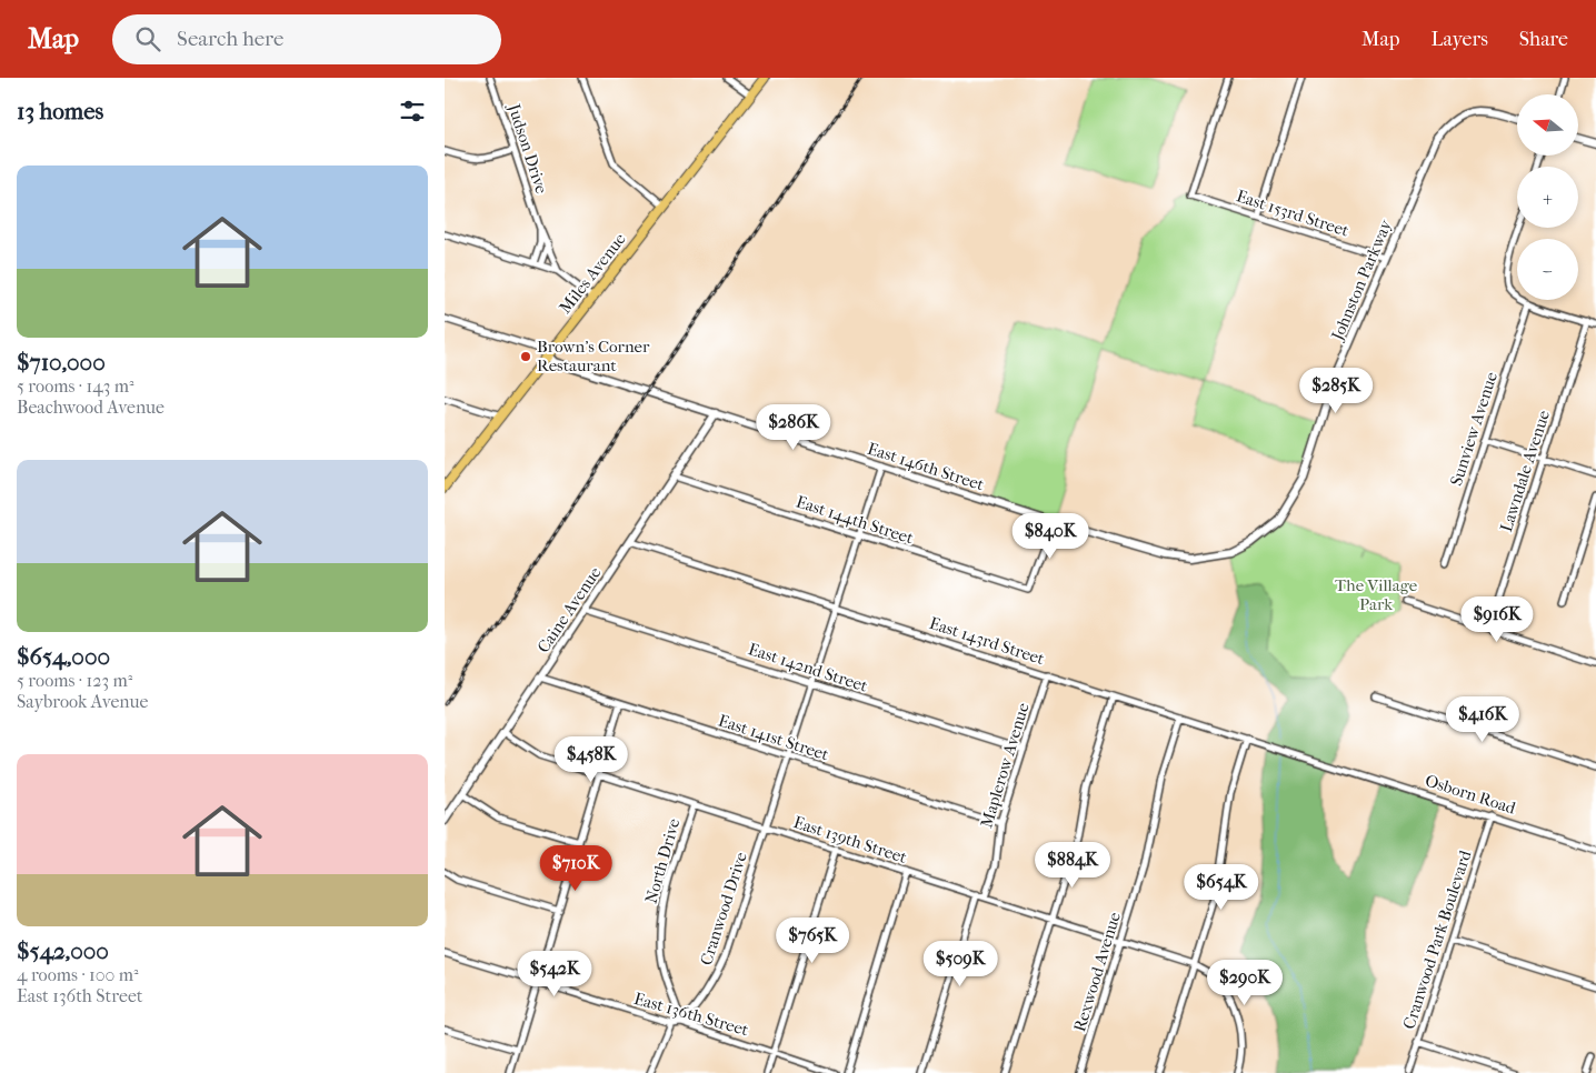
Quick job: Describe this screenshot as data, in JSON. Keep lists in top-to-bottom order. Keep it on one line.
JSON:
{"streets":{"main road":["Miles Avenue"],"street":["Judson Drive","East 153rd Street","Johnston Parkway","Sunview Avenue","East 146th Street","Lawndale Avenue","East 144th Street","Caine Avenue","East 143rd Street","East 142nd Street","East 141st Street","Maplerow Avenue","Osborn Road","East 139th Street","North Drive","Cranwood Drive","Cranwood Park Boulevard","Rexwood Avenue","East 136th Street"]},"crossings":[["East 153rd Street","Johnston Parkway"],["Miles Avenue","East 146th Street"],["Johnston Parkway","East 146th Street"],["Johnston Parkway","East 144th Street"],["East 146th Street","East 144th Street"],["East 146th Street","Caine Avenue"],["East 146th Street","Cranwood Drive"],["East 144th Street","Caine Avenue"],["East 144th Street","Cranwood Drive"],["Caine Avenue","East 143rd Street"],["Caine Avenue","East 142nd Street"],["Caine Avenue","East 141st Street"],["Caine Avenue","East 139th Street"],["East 143rd Street","Maplerow Avenue"],["East 143rd Street","Osborn Road"],["East 143rd Street","Cranwood Drive"],["East 143rd Street","Rexwood Avenue"],["East 142nd Street","Maplerow Avenue"],["East 142nd Street","Cranwood Drive"],["East 141st Street","Maplerow Avenue"],["East 141st Street","Cranwood Drive"],["Maplerow Avenue","East 139th Street"],["Osborn Road","Cranwood Park Boulevard"],["East 139th Street","North Drive"],["East 139th Street","Cranwood Drive"],["East 139th Street","Rexwood Avenue"],["North Drive","Cranwood Drive"],["North Drive","East 136th Street"],["Cranwood Drive","East 136th Street"]],"parks":["The Village Park"],"places":["Brown's Corner Restaurant"],"north":"left","page":{"header":"Map","search":"Search here","nav":["Map","Layers","Share"],"heading":"13 homes","map_buttons":["+","−"],"list":[{"name":"$710,000","note":"5 rooms · 143 m² · Beachwood Avenue"},{"name":"$654,000","note":"5 rooms · 123 m² · Saybrook Avenue"},{"name":"$542,000","note":"4 rooms · 100 m² · East 136th Street"}],"price":["$285K","$286K","$840K","$916K","$416K","$458K","$884K","$710K","$654K","$765K","$509K","$542K","$290K"]}}
